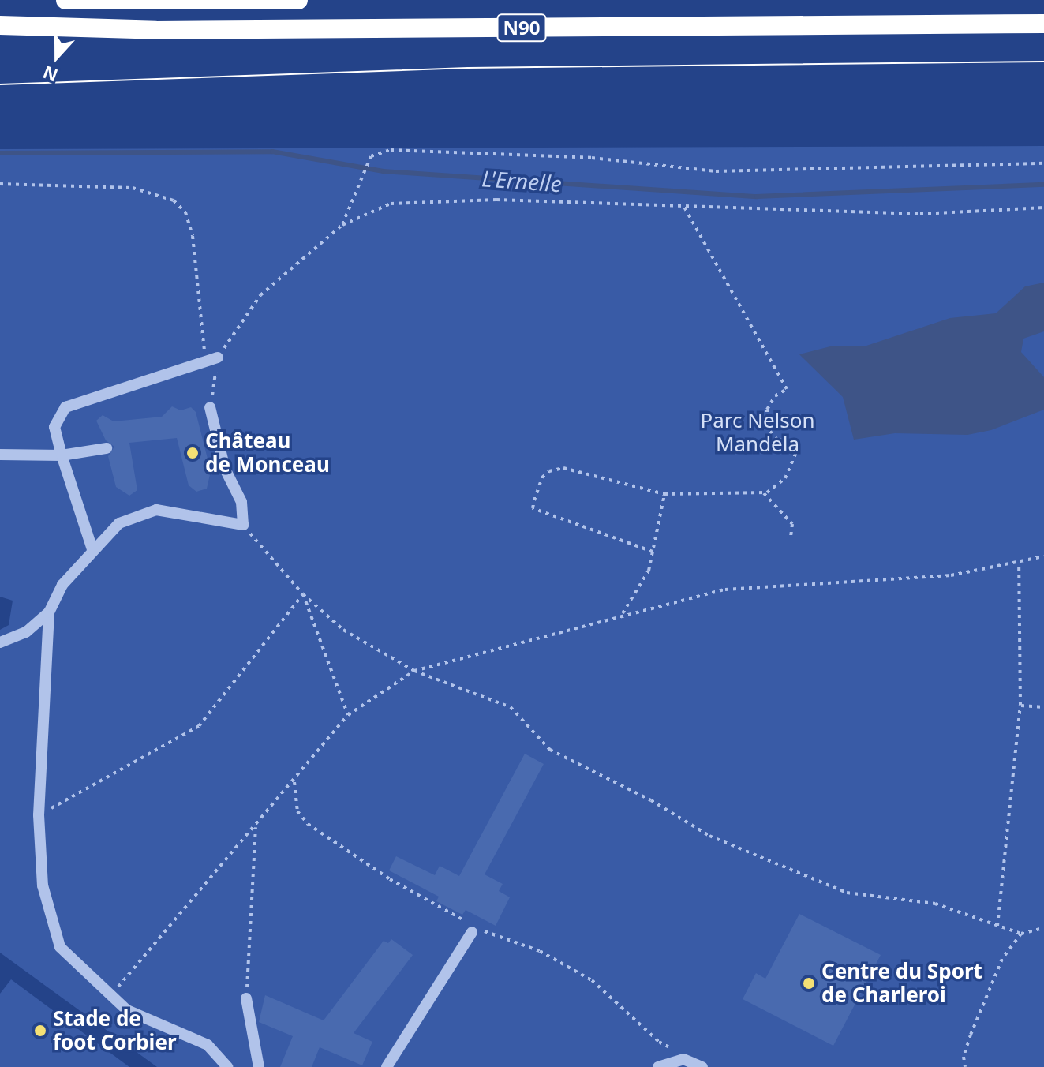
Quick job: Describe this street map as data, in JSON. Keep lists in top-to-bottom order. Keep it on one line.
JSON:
{"streets":{"highway":["N90"]},"water":["L'Ernelle"],"parks":["Parc Nelson Mandela"],"places":["Château de Monceau","Centre du Sport de Charleroi","Stade de foot Corbier"],"north":"bottom"}
